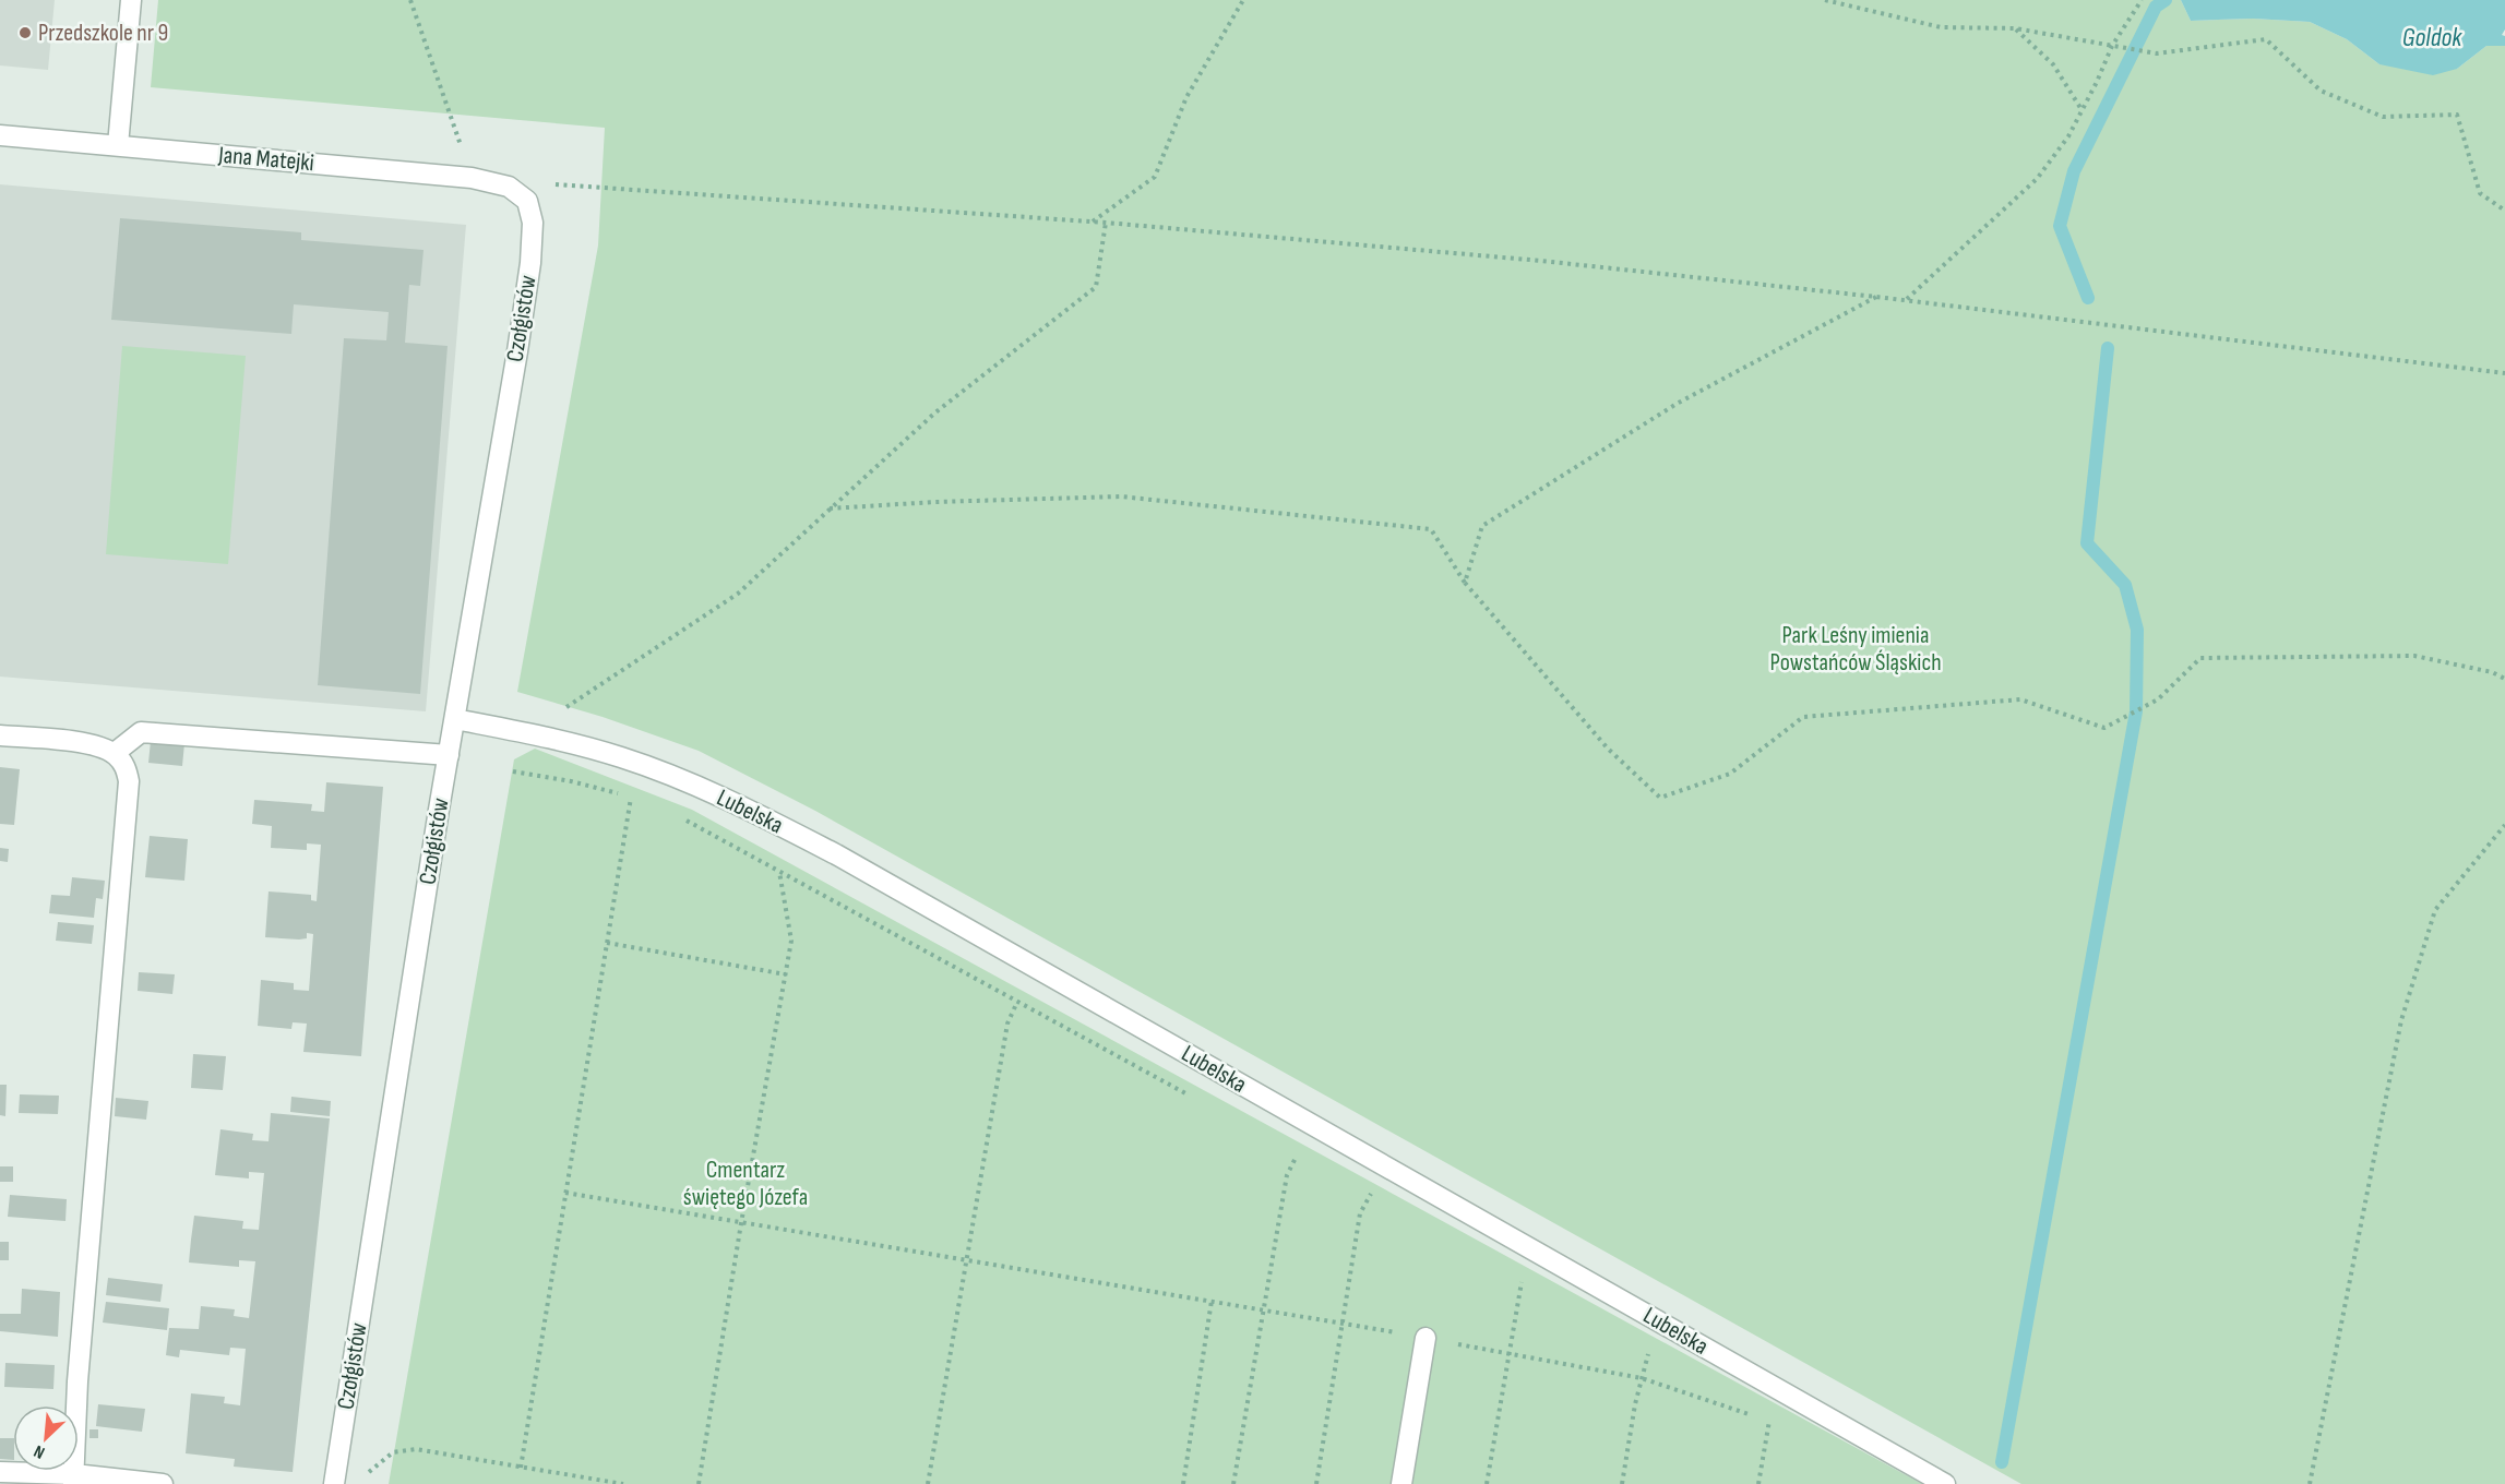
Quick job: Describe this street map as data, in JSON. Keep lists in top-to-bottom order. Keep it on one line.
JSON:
{"streets":{"street":["Jana Matejki","Czołgistów","Lubelska"]},"crossings":[["Jana Matejki","Czołgistów"],["Czołgistów","Lubelska"]],"water":["Goldok"],"parks":["Park Leśny imienia Powstańców Śląskich","Cmentarz świętego Józefa"],"places":["Przedszkole nr 9"],"north":"bottom left"}
